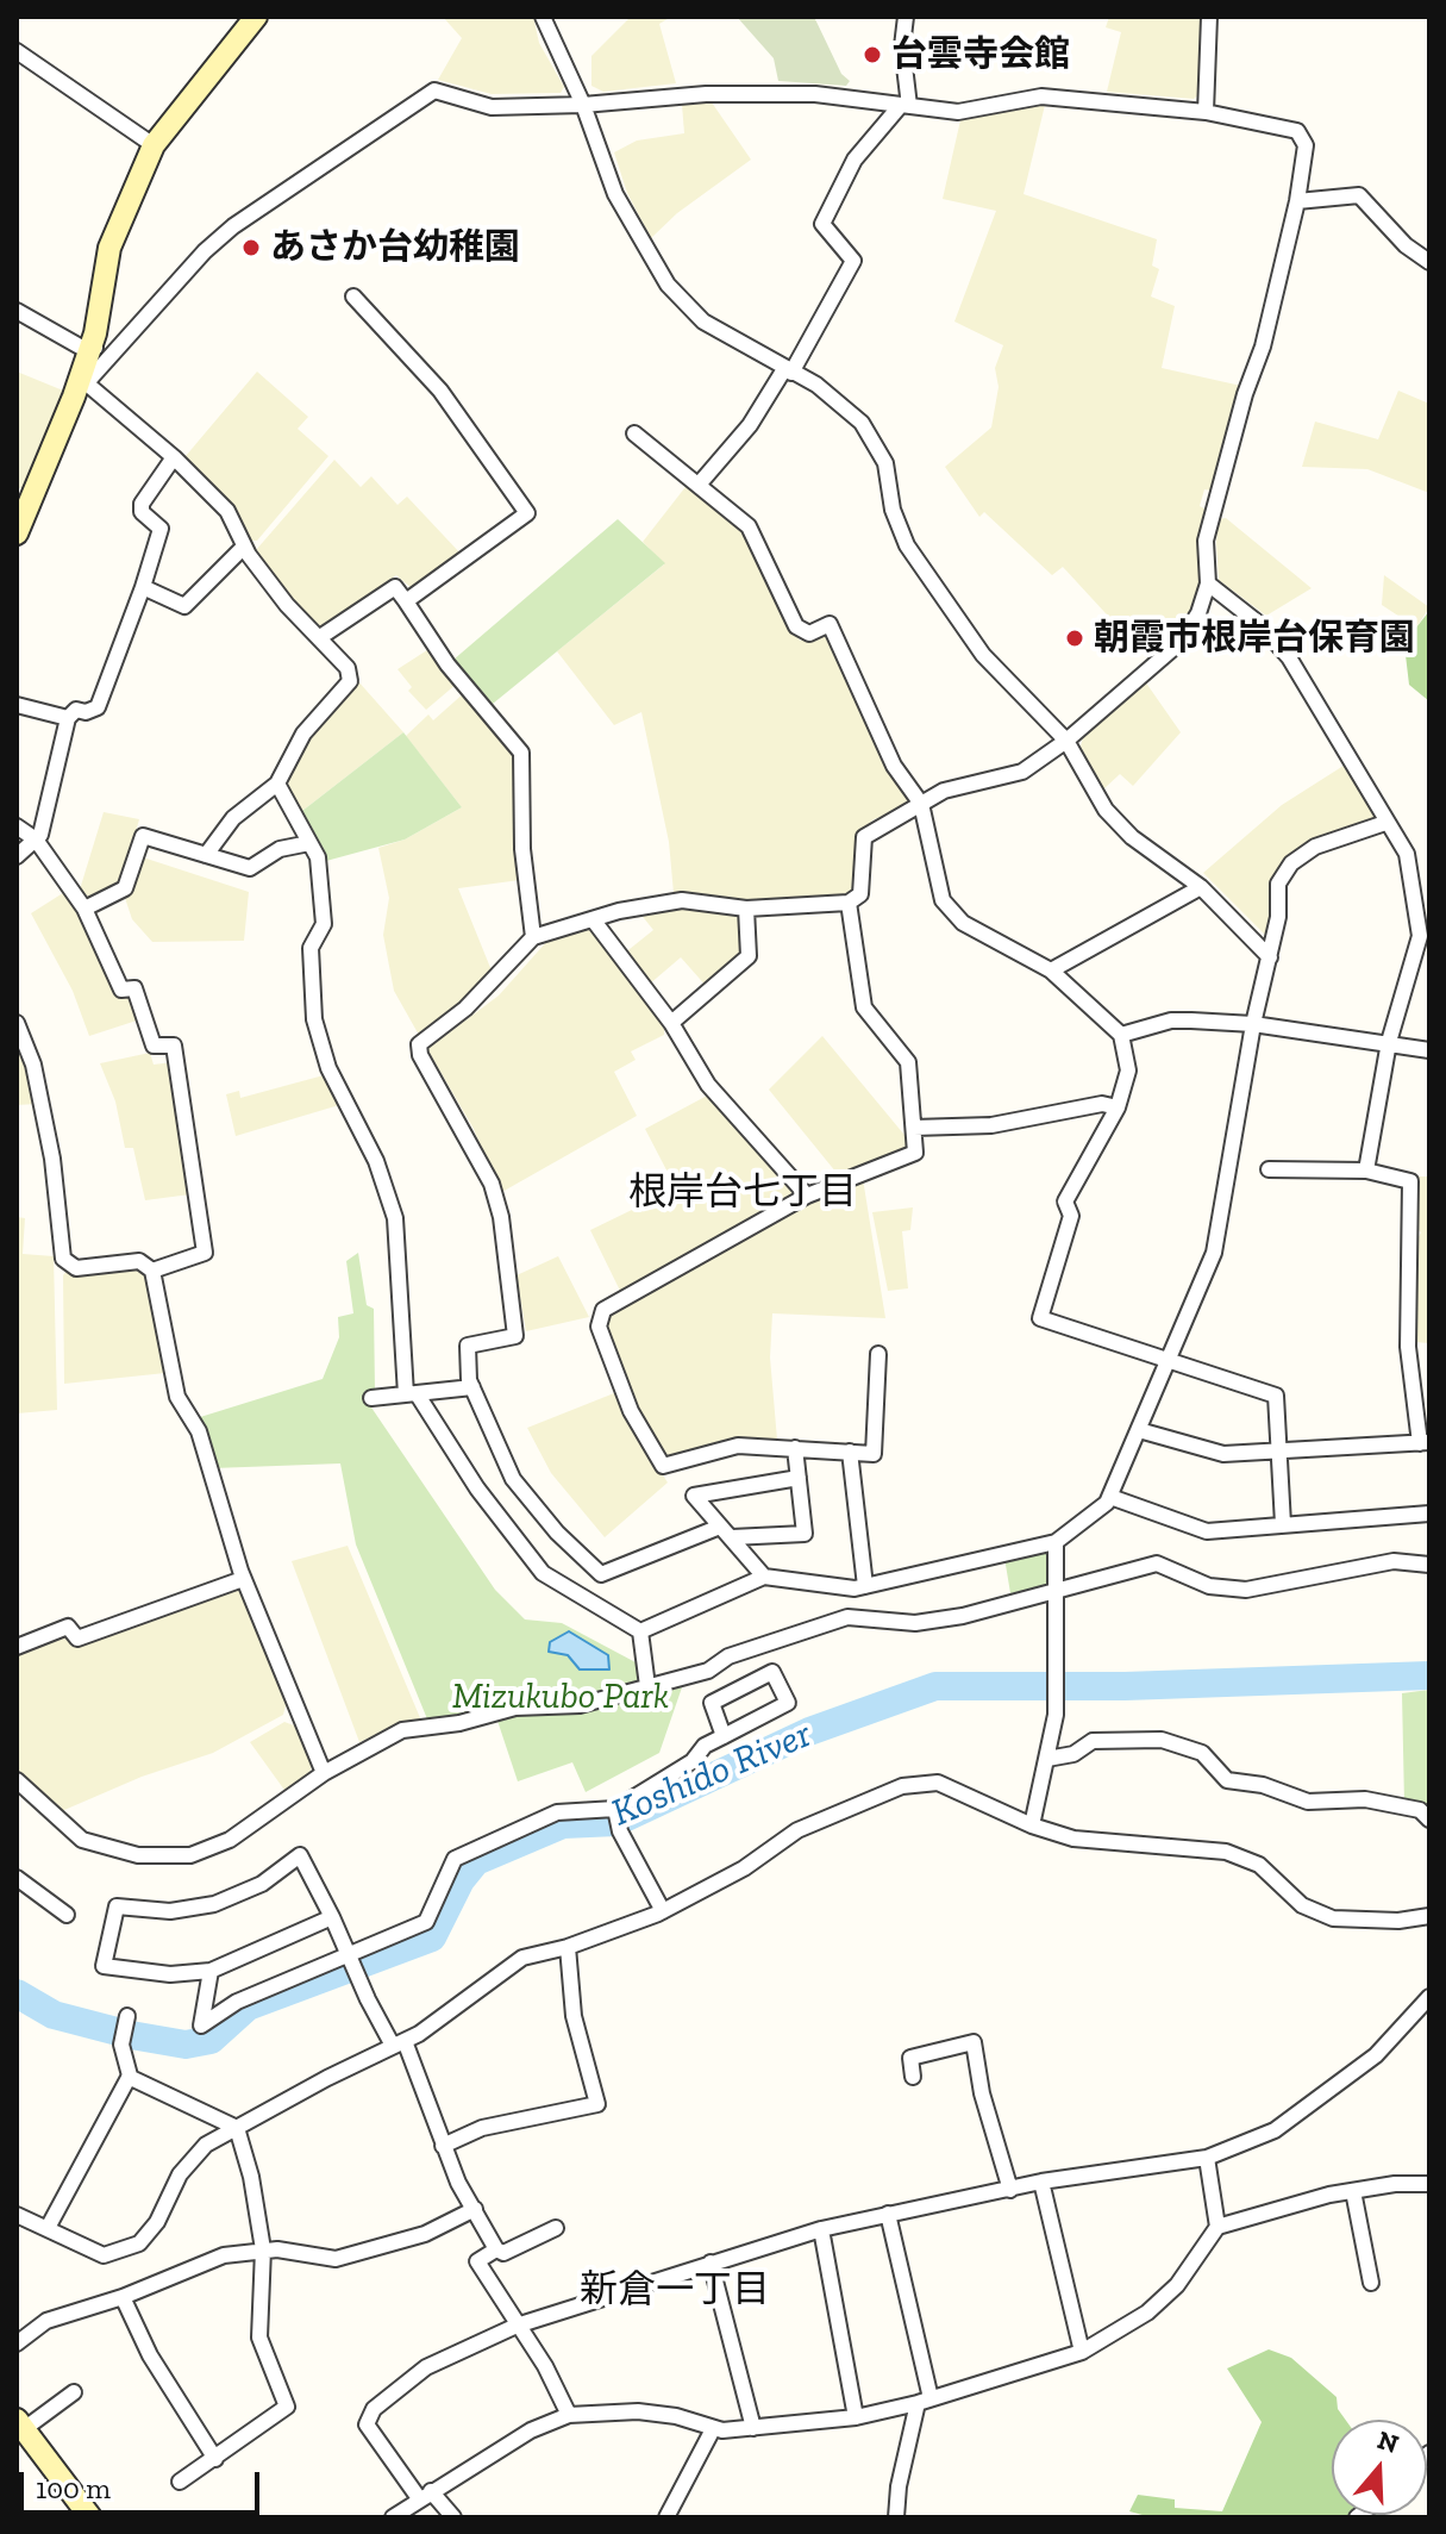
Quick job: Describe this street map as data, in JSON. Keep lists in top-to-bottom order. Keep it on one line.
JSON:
{"districts":["根岸台七丁目","新倉一丁目"],"water":["Koshido River"],"parks":["Mizukubo Park"],"places":["台雲寺会館","あさか台幼稚園","朝霞市根岸台保育園"],"scale_bar":"100 m","north":"top"}
